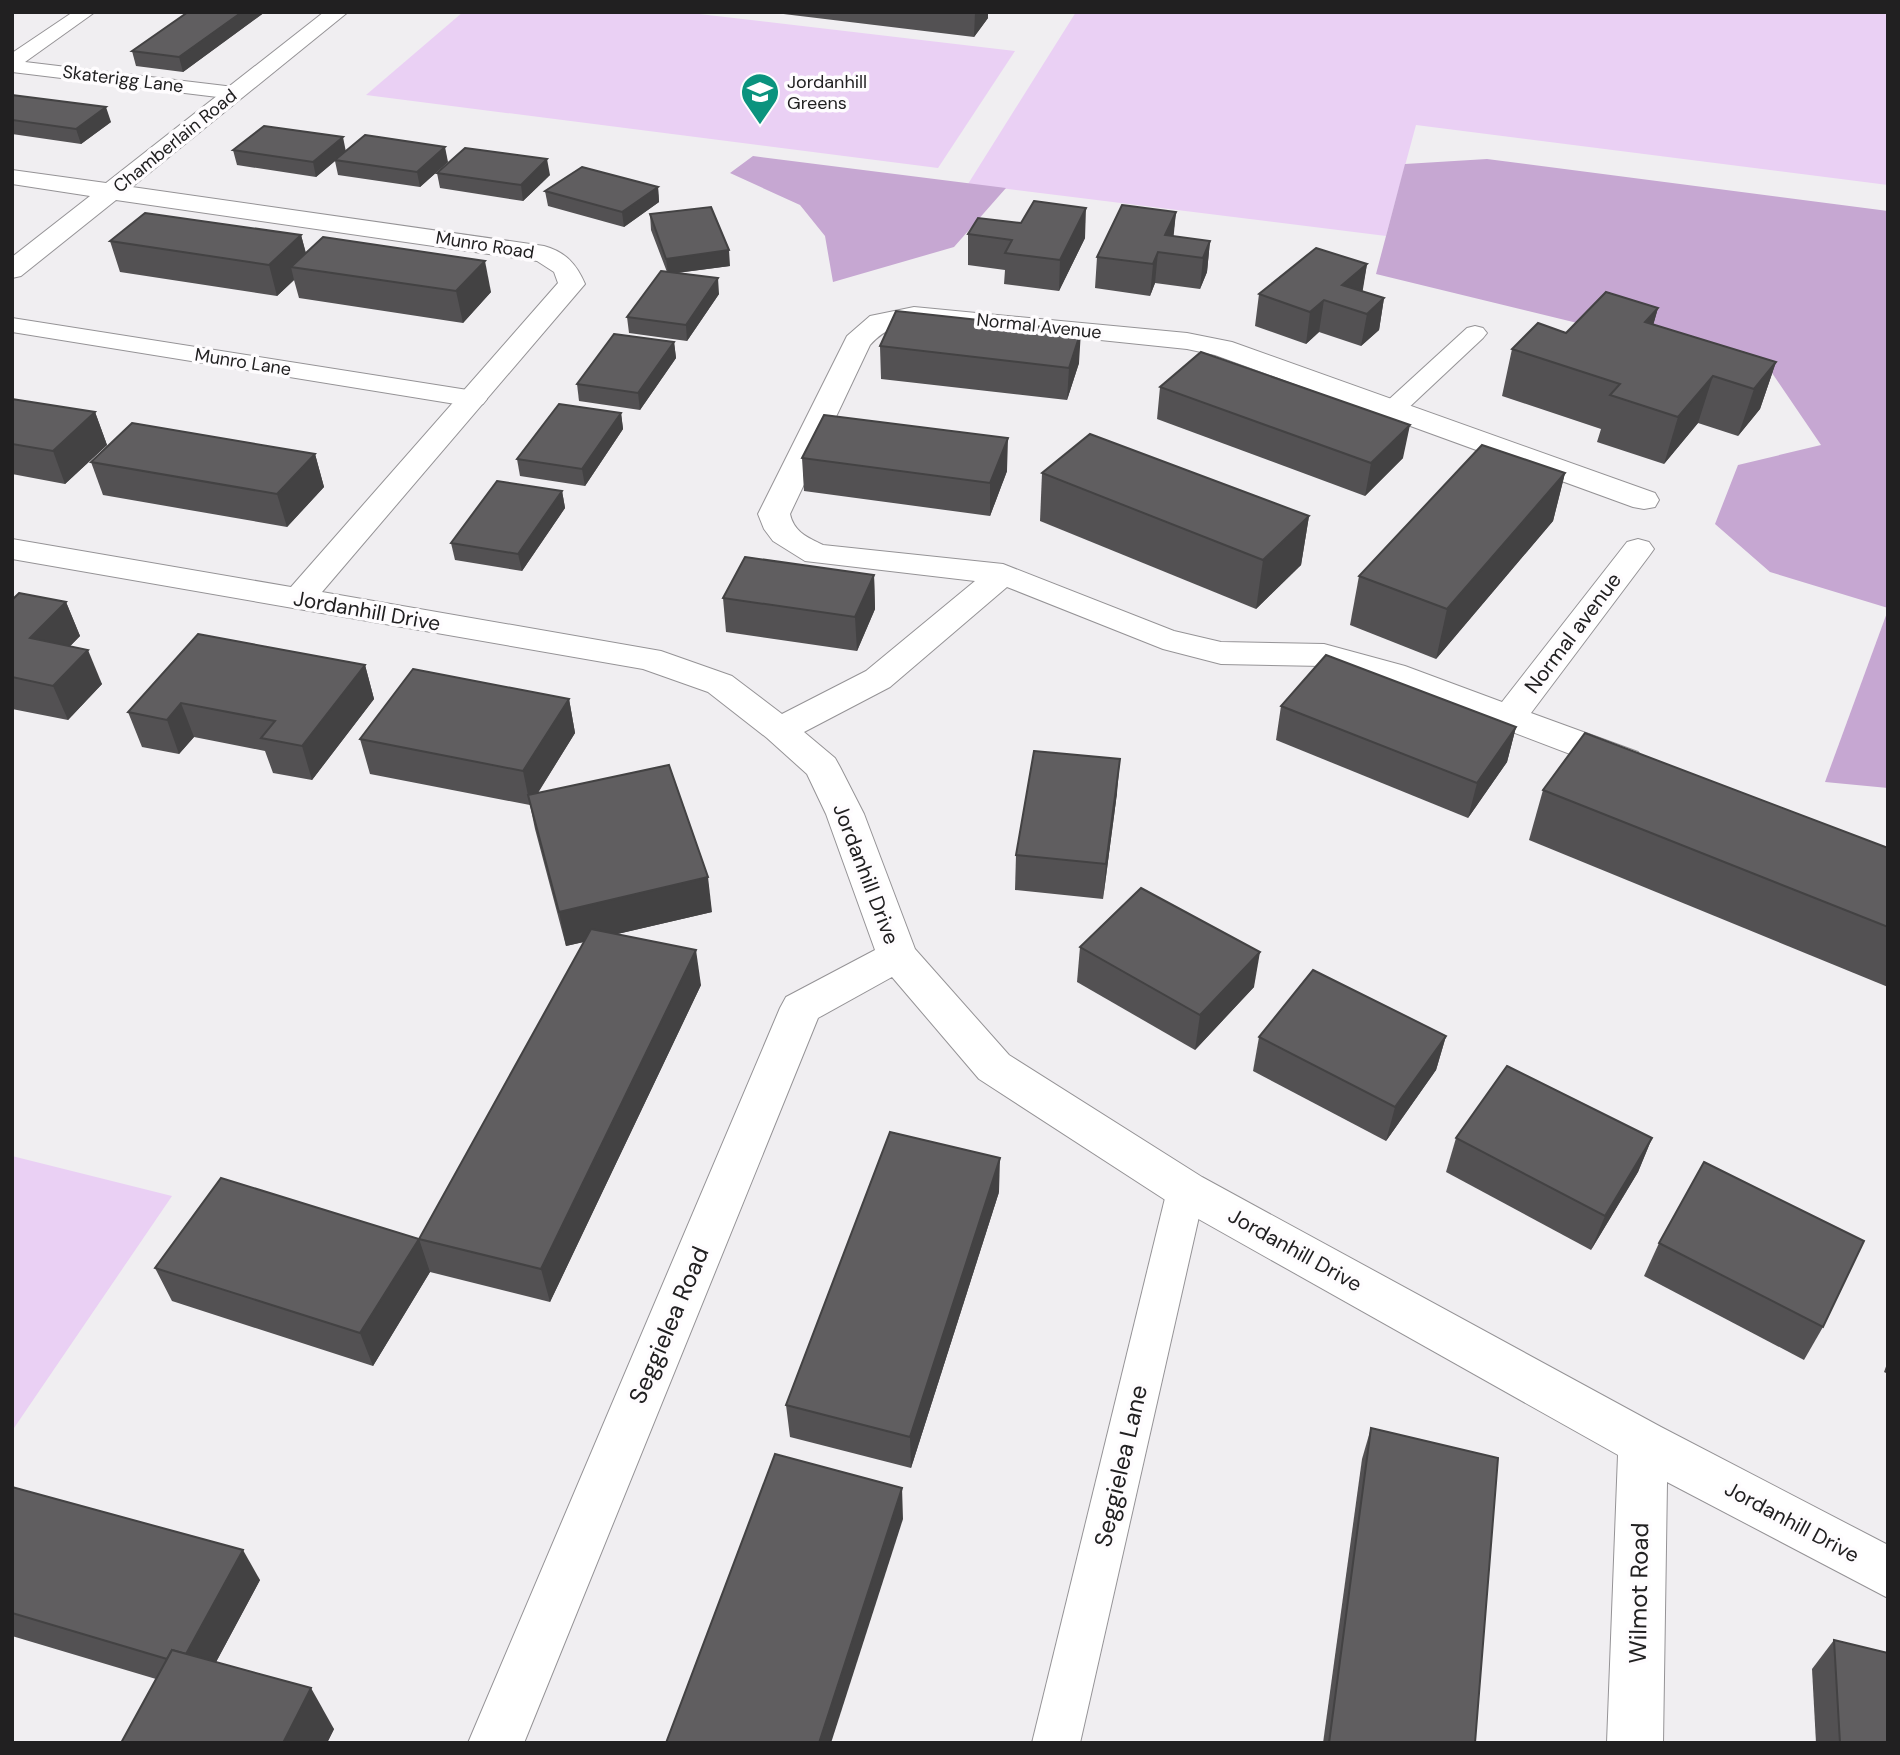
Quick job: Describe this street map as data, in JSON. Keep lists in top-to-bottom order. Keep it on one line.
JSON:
{"streets":{"street":["Chamberlain Road","Munro Road","Normal Avenue","Jordanhill Drive","Normal avenue","Seggielea Road","Wilmot Road"],"lane":["Skaterigg Lane","Munro Lane","Seggielea Lane"]},"crossings":[["Skaterigg Lane","Chamberlain Road"],["Chamberlain Road","Munro Road"],["Munro Road","Munro Lane"],["Munro Road","Jordanhill Drive"],["Normal Avenue","Normal avenue"],["Jordanhill Drive","Seggielea Road"],["Jordanhill Drive","Seggielea Lane"],["Jordanhill Drive","Wilmot Road"]],"places":{"school or university":["Jordanhill Greens"]}}
